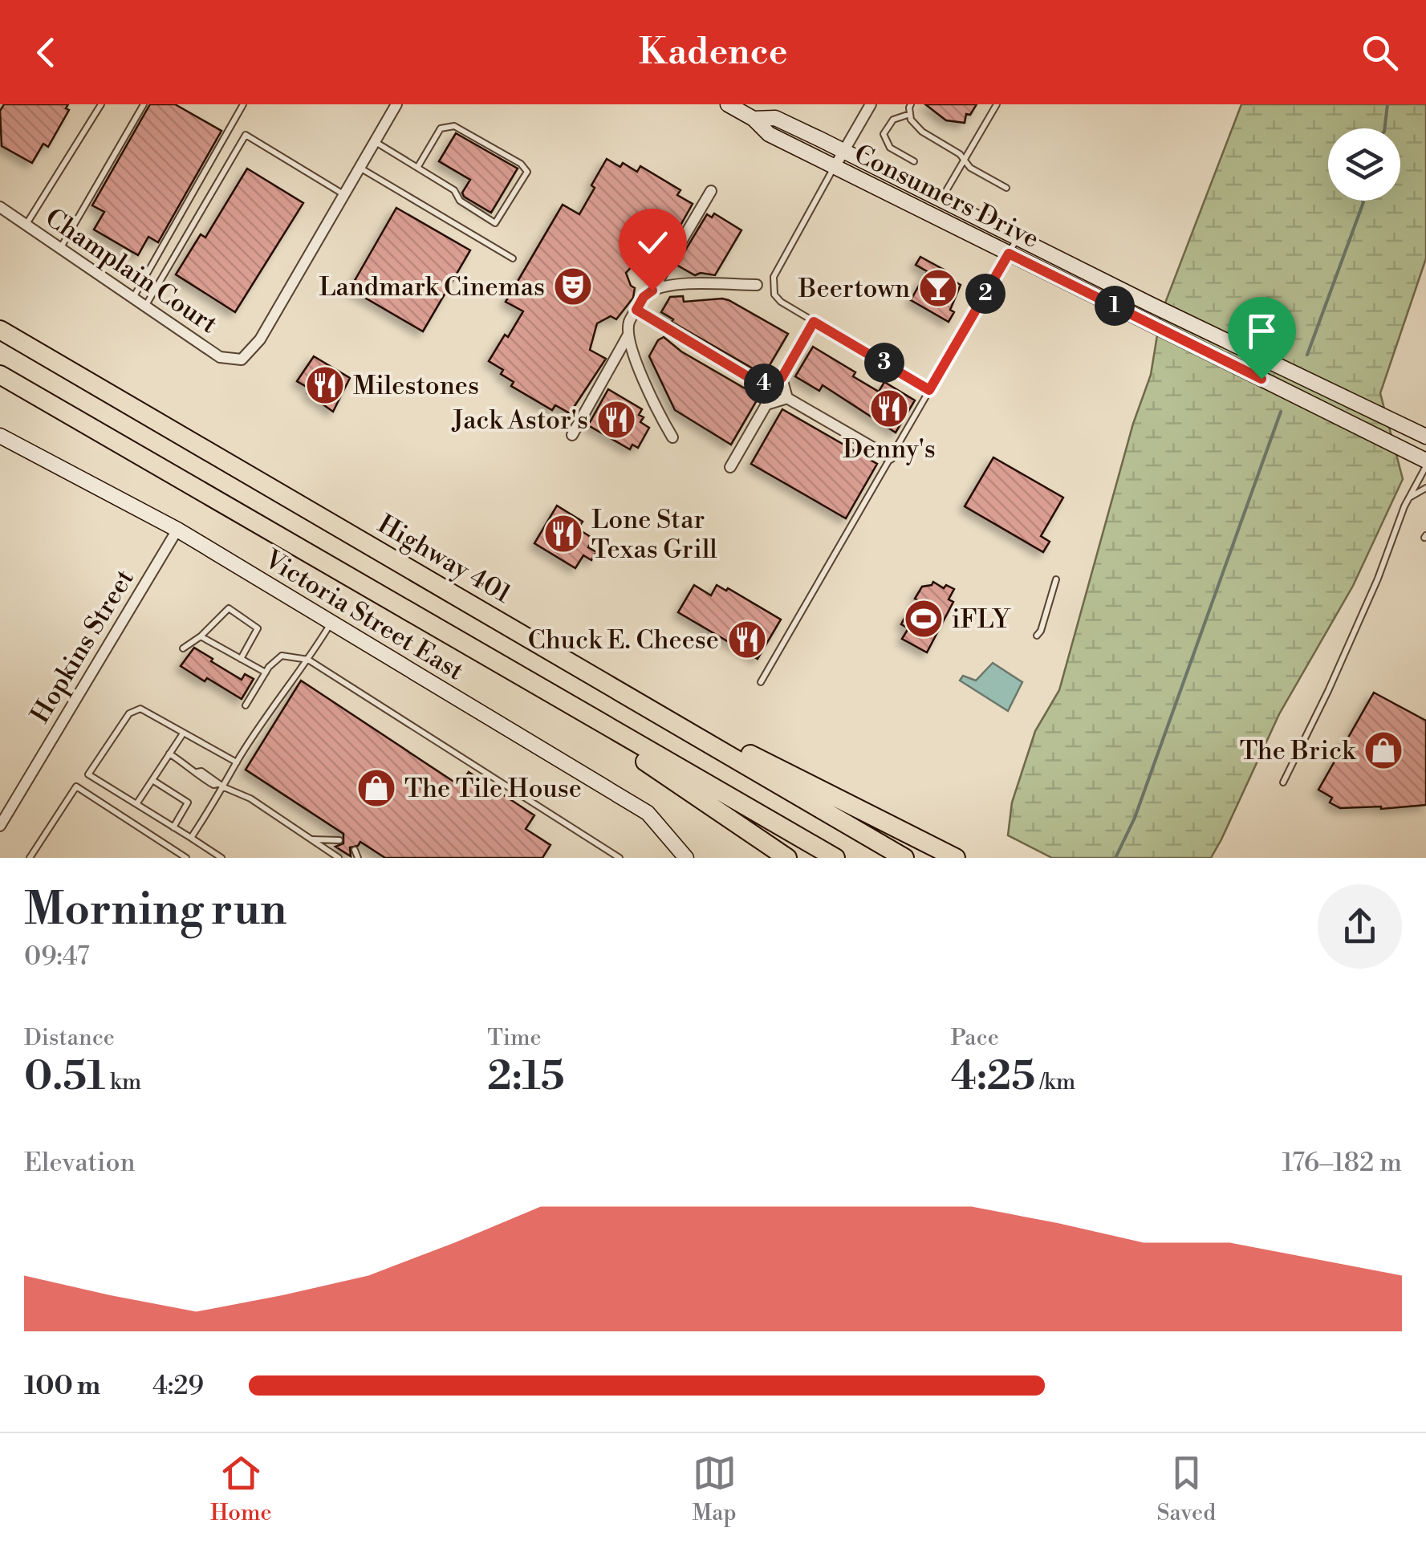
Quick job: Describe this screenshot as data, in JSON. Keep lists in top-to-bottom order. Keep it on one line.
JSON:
{"streets":{"highway":["Highway 401"],"main road":["Consumers Drive","Victoria Street East"],"street":["Champlain Court","Hopkins Street"]},"crossings":[["Victoria Street East","Hopkins Street"]],"places":{"theatre":["Landmark Cinemas"],"bar":["Beertown"],"restaurant":["Milestones","Denny's","Jack Astor's","Lone Star Texas Grill","Chuck E. Cheese"],"sports":["iFLY"],"shop":["The Brick","The Tile House"]},"page":{"header":"Kadence","pins":["2","1","3","4"],"heading":["Morning run","09:47"],"stats":[["Distance","0.51 km"],["Time","2:15"],["Pace","4:25 /km"]],"chart":["Elevation","176–182 m"],"list":[{"name":"100 m","note":"4:29"}],"tabs":["Home","Map","Saved"]}}
